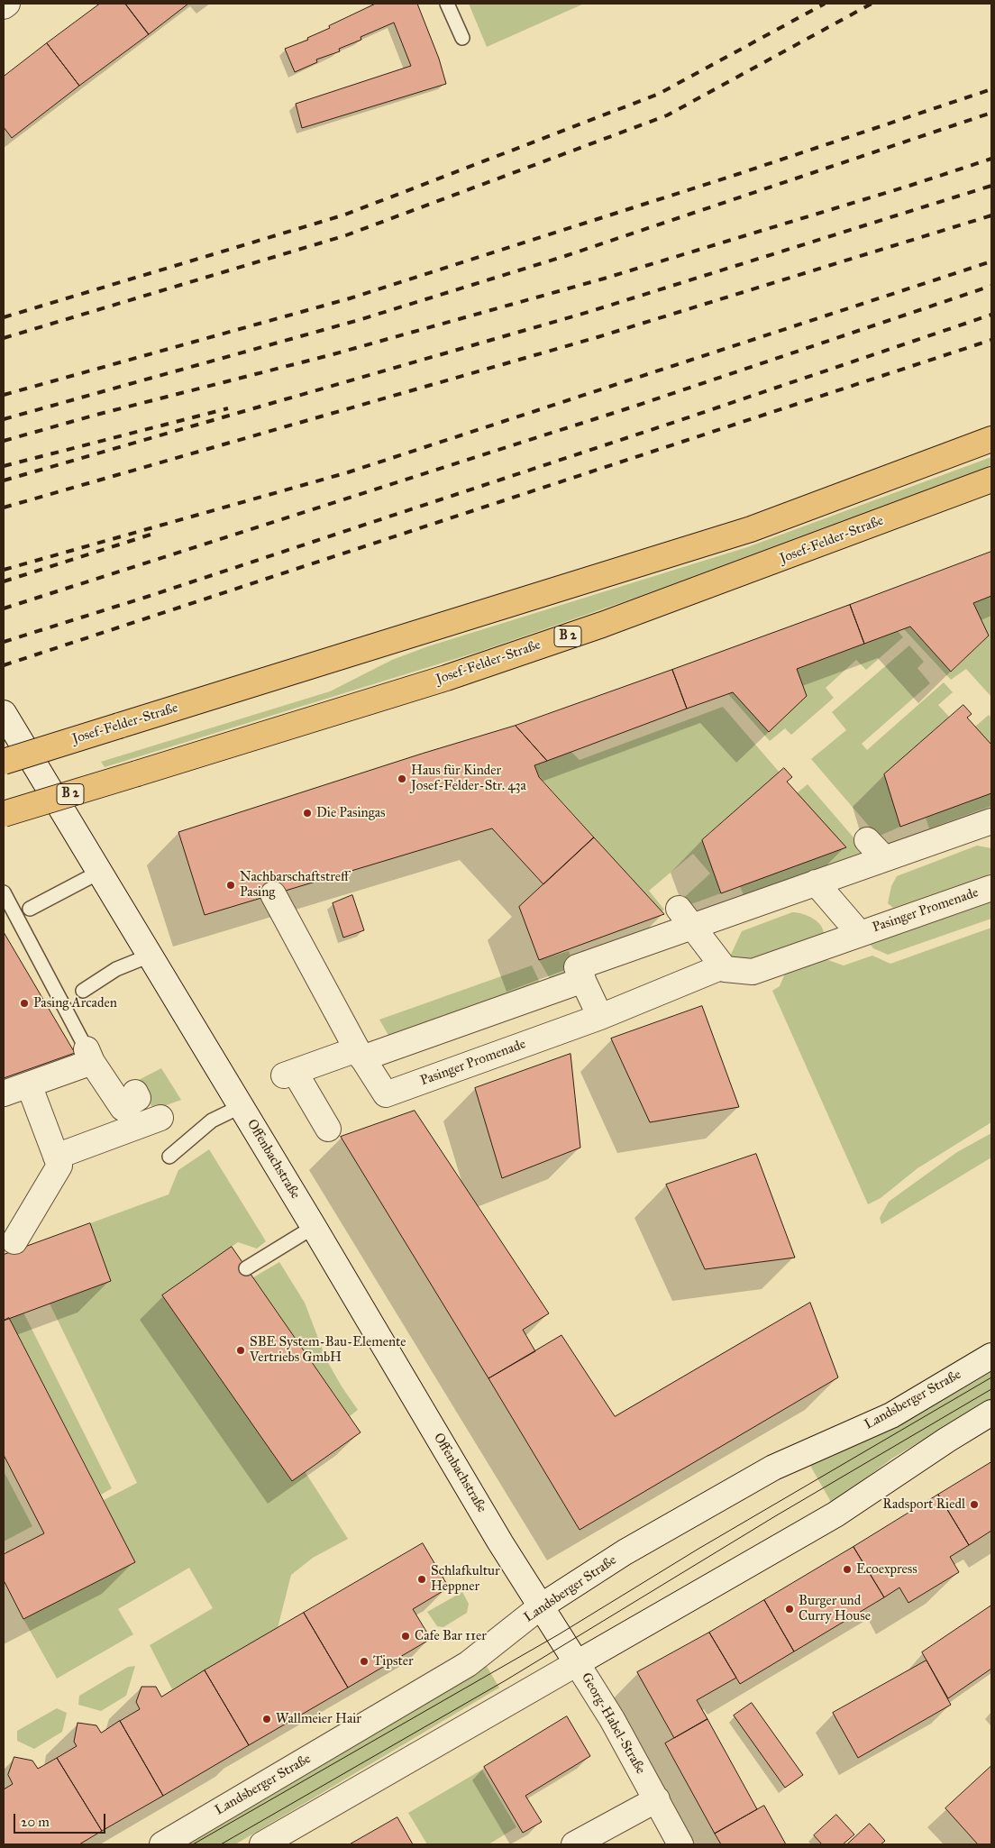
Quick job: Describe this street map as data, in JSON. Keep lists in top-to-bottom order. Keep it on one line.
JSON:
{"streets":{"main road":["Josef-Felder-Straße","B 2"],"street":["Pasinger Promenade","Offenbachstraße","Landsberger Straße","Georg-Habel-Straße"]},"crossings":[["Offenbachstraße","Landsberger Straße"],["Offenbachstraße","Georg-Habel-Straße"],["Landsberger Straße","Georg-Habel-Straße"]],"places":["Haus für Kinder Josef-Felder-Str. 43a","Die Pasingas","Nachbarschaftstreff Pasing","Pasing Arcaden","SBE System-Bau-Elemente Vertriebs GmbH","Radsport Riedl","Ecoexpress","Schlafkultur Heppner","Burger und Curry House","Cafe Bar 11er","Tipster","Wallmeier Hair"],"scale_bar":"20 m"}
